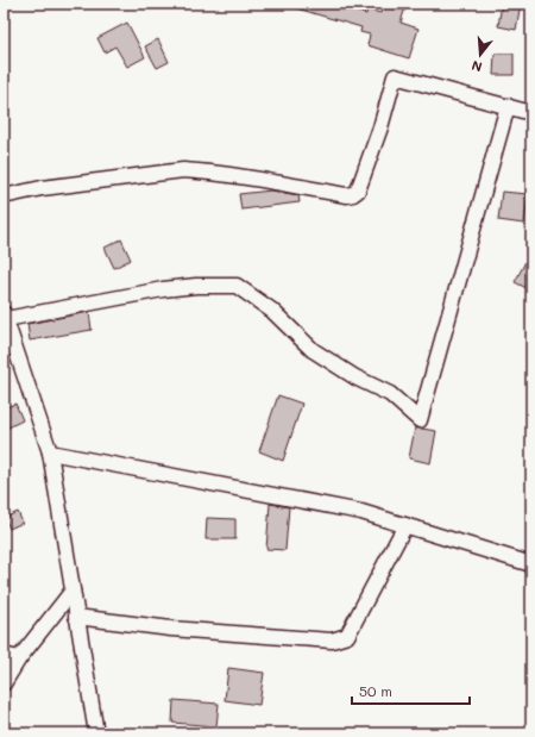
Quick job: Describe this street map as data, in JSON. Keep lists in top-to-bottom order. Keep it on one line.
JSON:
{"scale_bar":"50 m","north":"bottom"}
